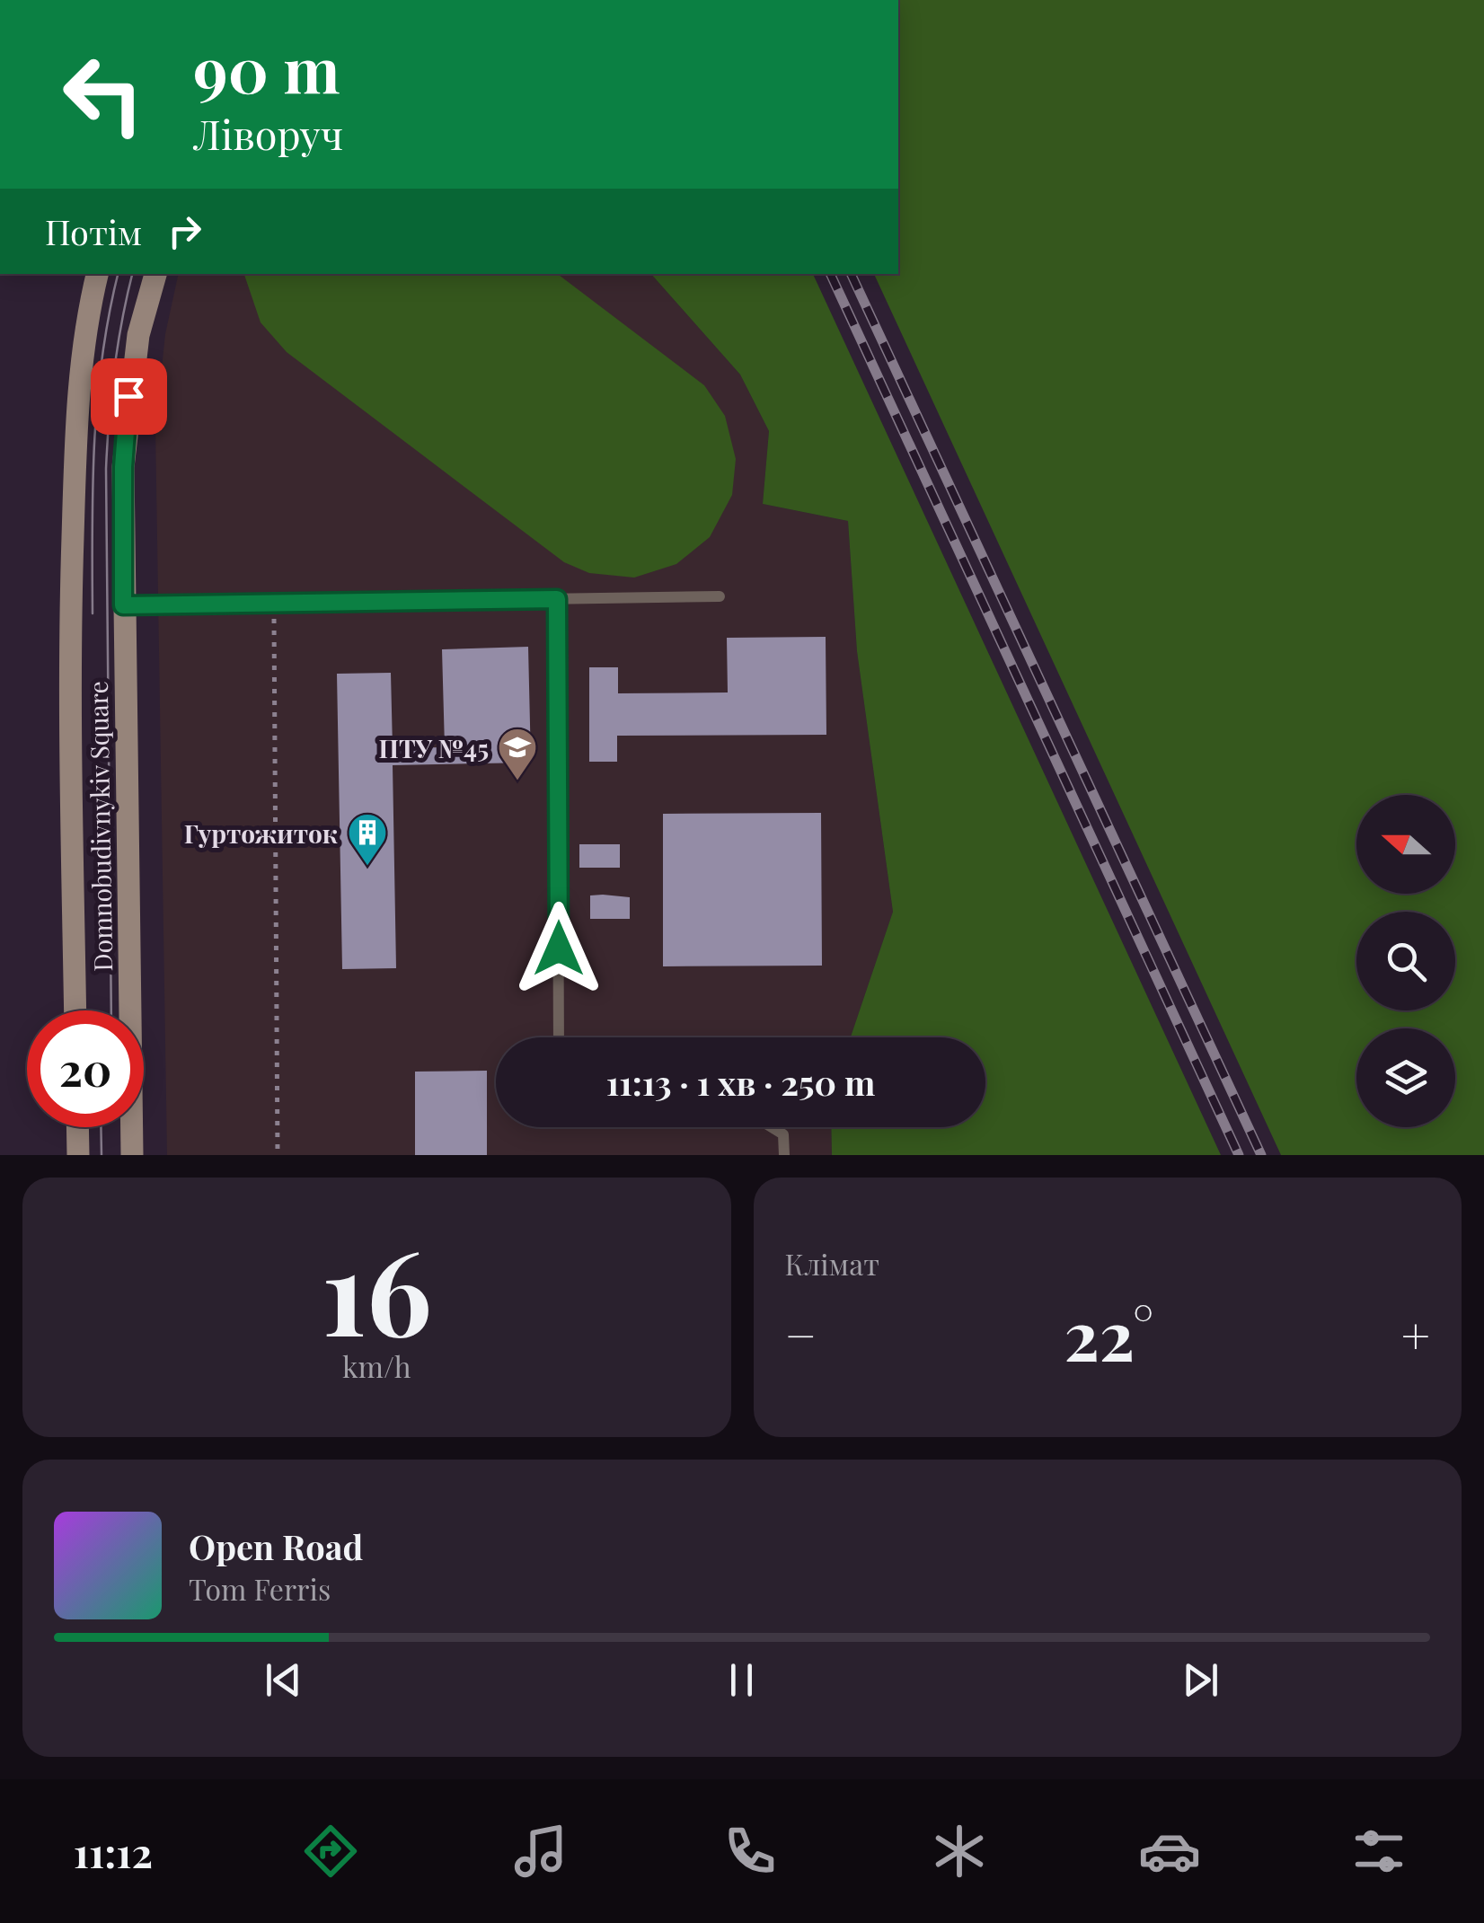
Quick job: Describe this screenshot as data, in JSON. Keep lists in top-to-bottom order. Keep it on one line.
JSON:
{"streets":{"main road":["Domnobudivnykiv Square"]},"places":{"school or university":["ПТУ №45"],"building":["Гуртожиток"]},"north":"left","page":{"turn":["90 m","Ліворуч"],"then":"Потім","limit":"20","trip":"11:13 · 1 хв · 250 m","tile":[["16","km/h"],"Клімат"],"heat":["−","22°","+"],"song":["Open Road","Tom Ferris"],"tabs":"11:12"}}
